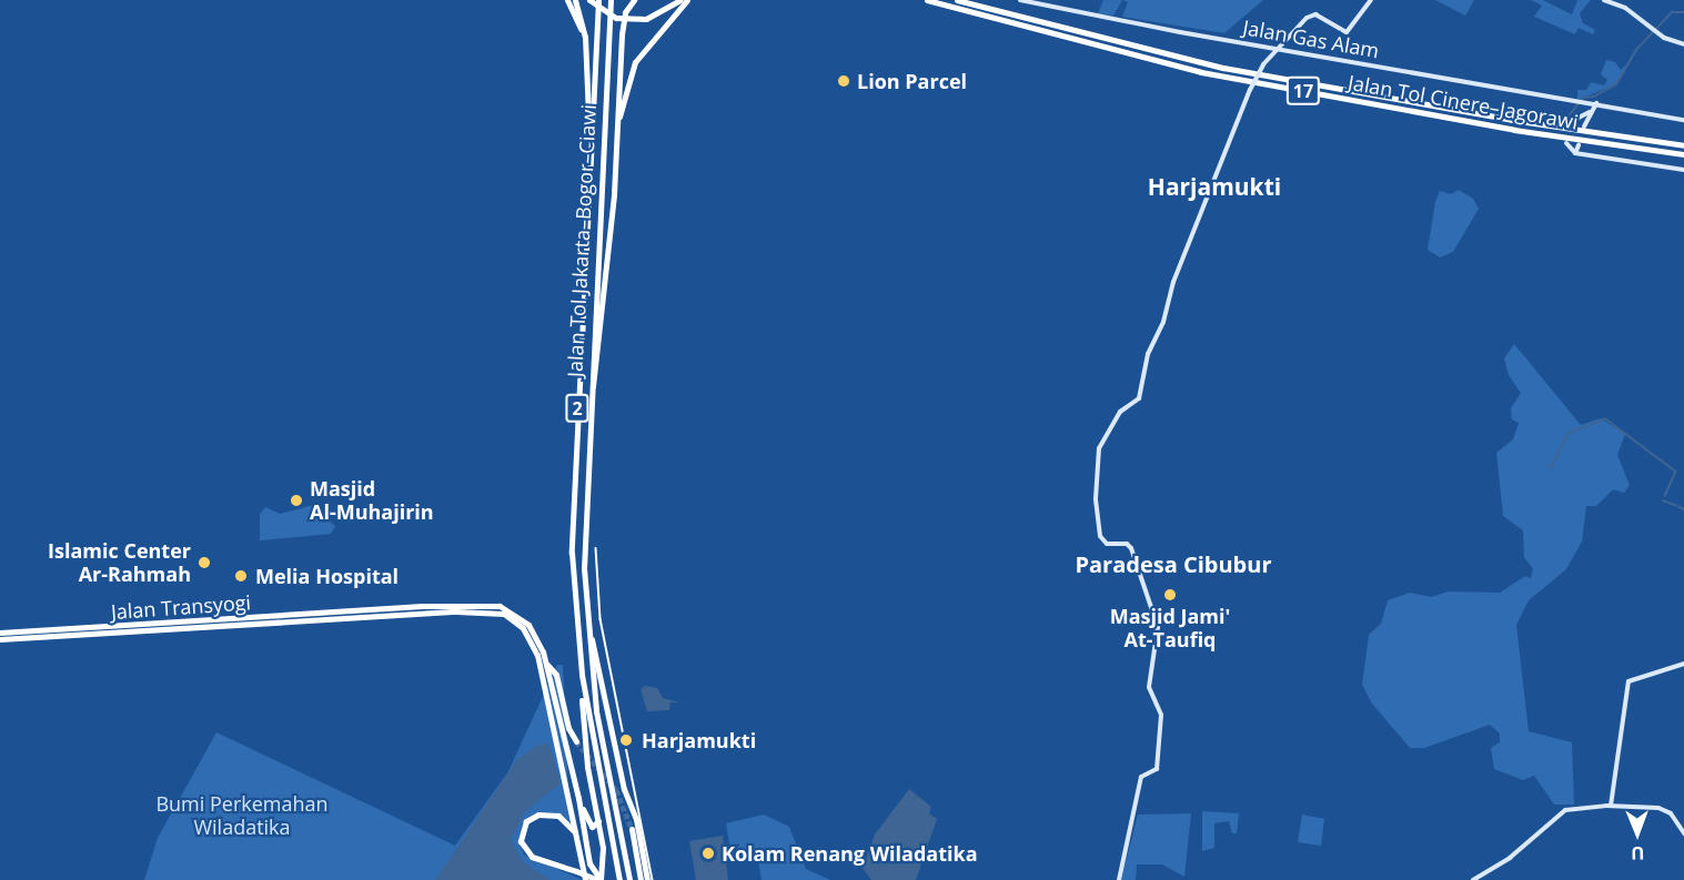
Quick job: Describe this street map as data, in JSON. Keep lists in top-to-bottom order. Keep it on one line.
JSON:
{"streets":{"highway":["17","Jalan Tol Cinere–Jagorawi","Jalan Tol Jakarta–Bogor–Ciawi","2","Jalan Transyogi"],"street":["Jalan Gas Alam"]},"districts":["Harjamukti","Paradesa Cibubur"],"parks":["Bumi Perkemahan Wiladatika"],"places":["Lion Parcel","Masjid Al-Muhajirin","Islamic Center Ar-Rahmah","Melia Hospital","Masjid Jami' At-Taufiq","Harjamukti","Kolam Renang Wiladatika"],"north":"bottom"}
